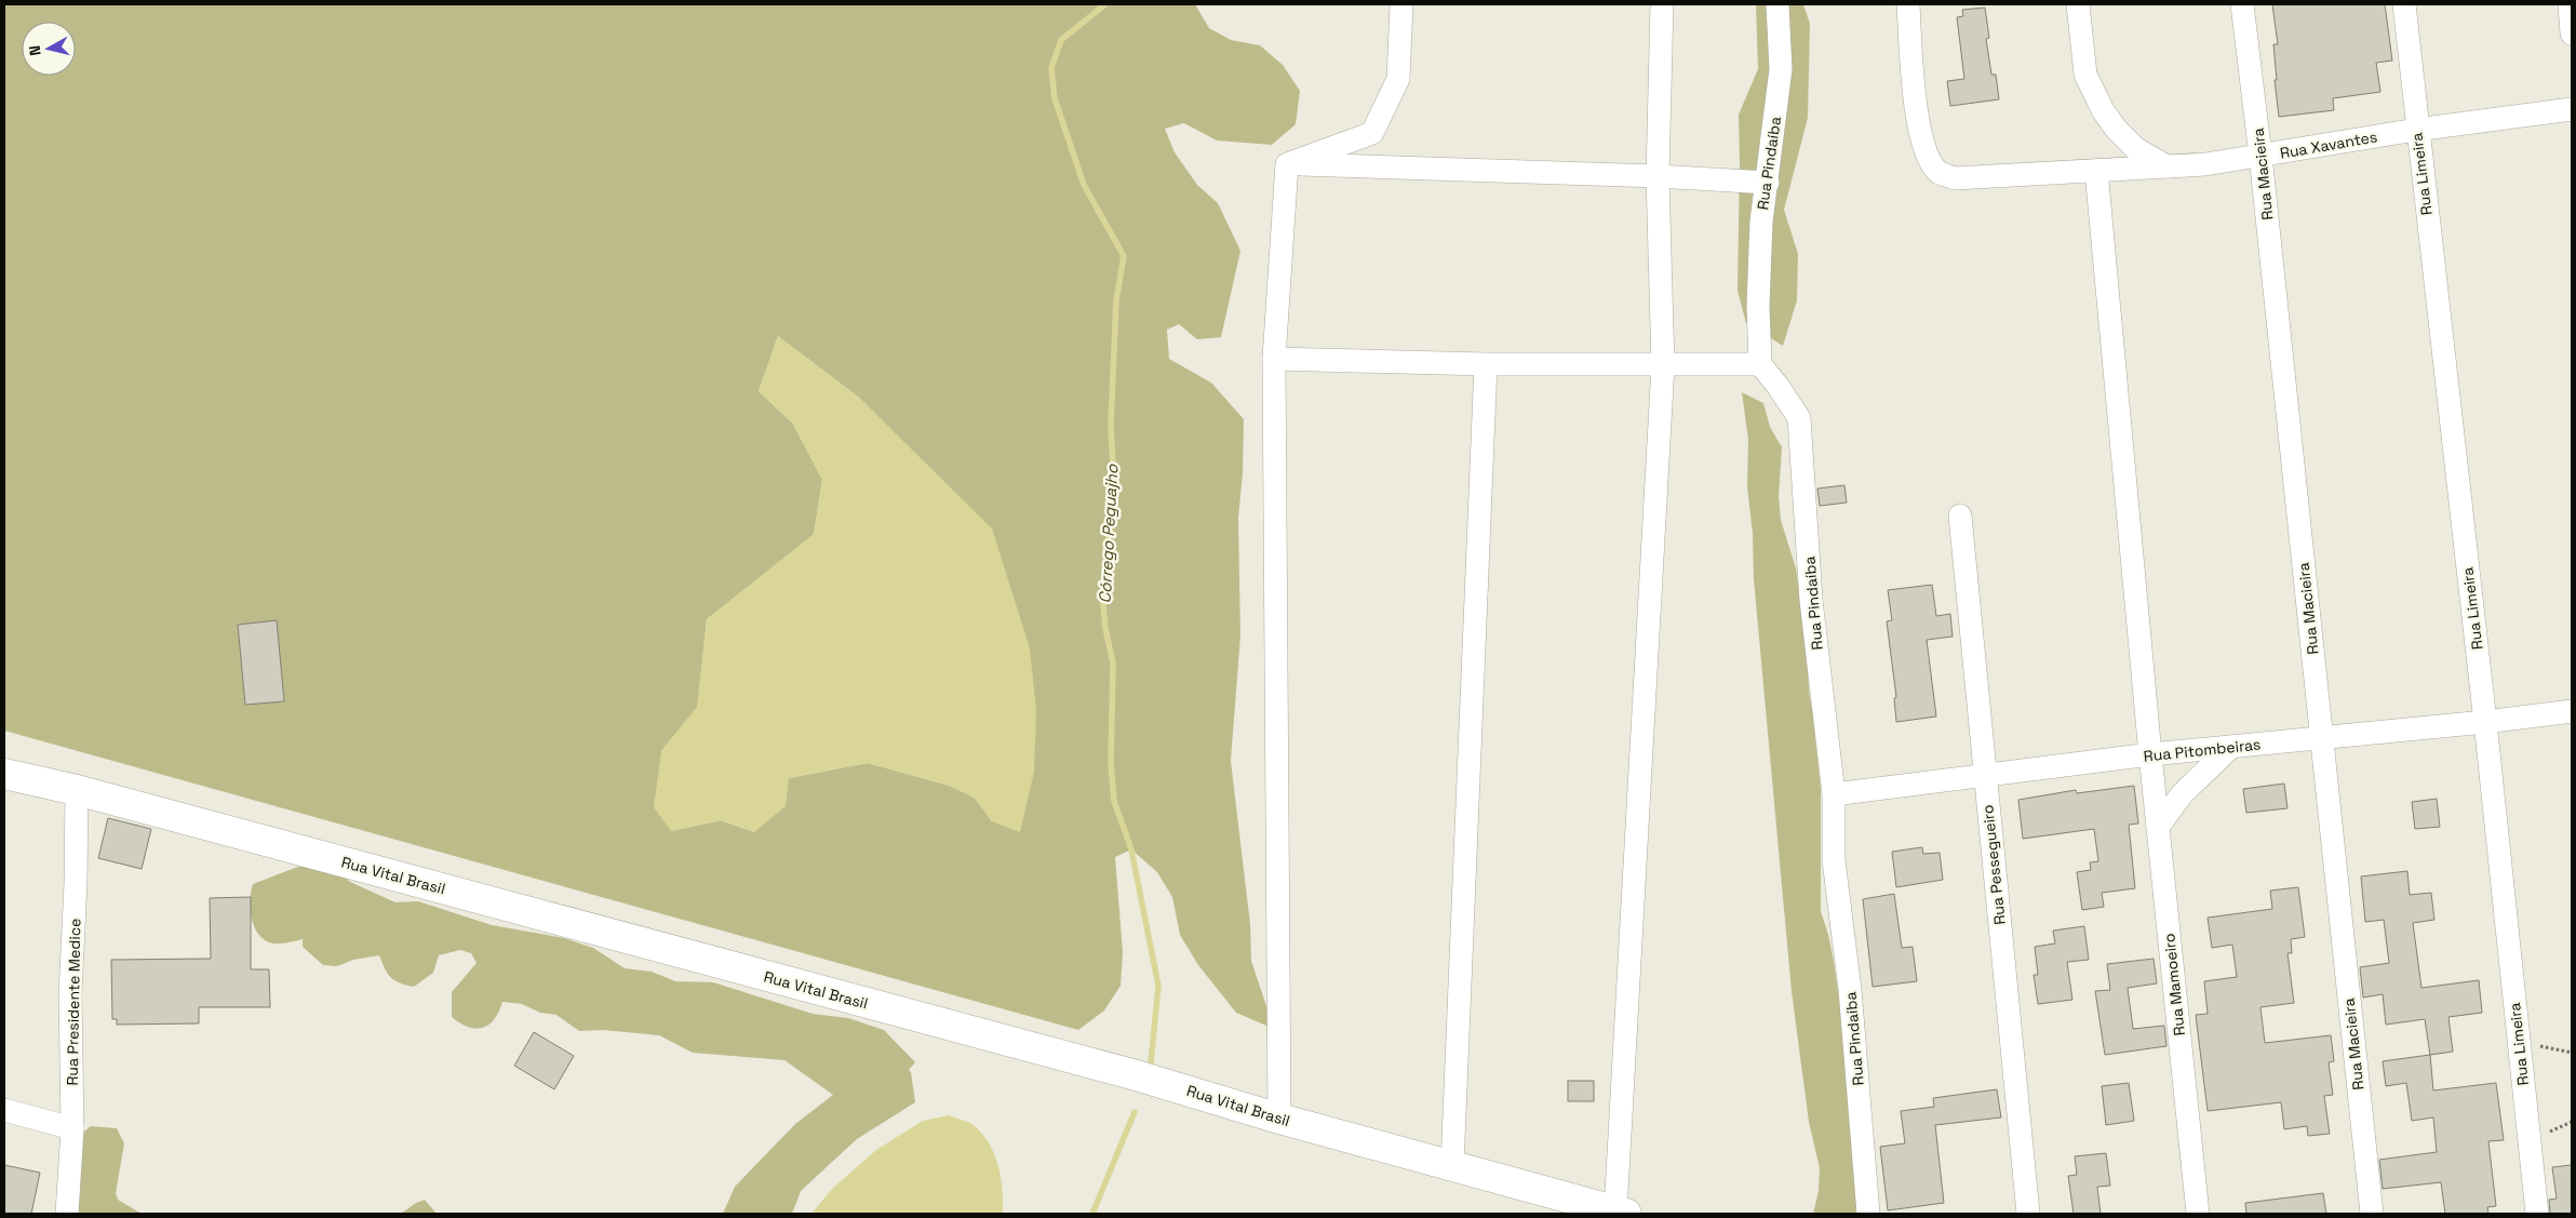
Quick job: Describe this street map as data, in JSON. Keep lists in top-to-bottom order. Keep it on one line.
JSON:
{"streets":{"main road":["Rua Vital Brasil"],"street":["Rua Xavantes","Rua Pindaíba","Rua Macieira","Rua Limeira","Rua Pitombeiras","Rua Pessegueiro","Rua Mamoeiro","Rua Presidente Medice"]},"crossings":[["Rua Xavantes","Rua Macieira"],["Rua Xavantes","Rua Limeira"],["Rua Xavantes","Rua Mamoeiro"],["Rua Pindaíba","Rua Pitombeiras"],["Rua Macieira","Rua Pitombeiras"],["Rua Limeira","Rua Pitombeiras"],["Rua Pitombeiras","Rua Pessegueiro"],["Rua Pitombeiras","Rua Mamoeiro"],["Rua Vital Brasil","Rua Presidente Medice"]],"water":["Córrego Peguajho"],"north":"left"}
